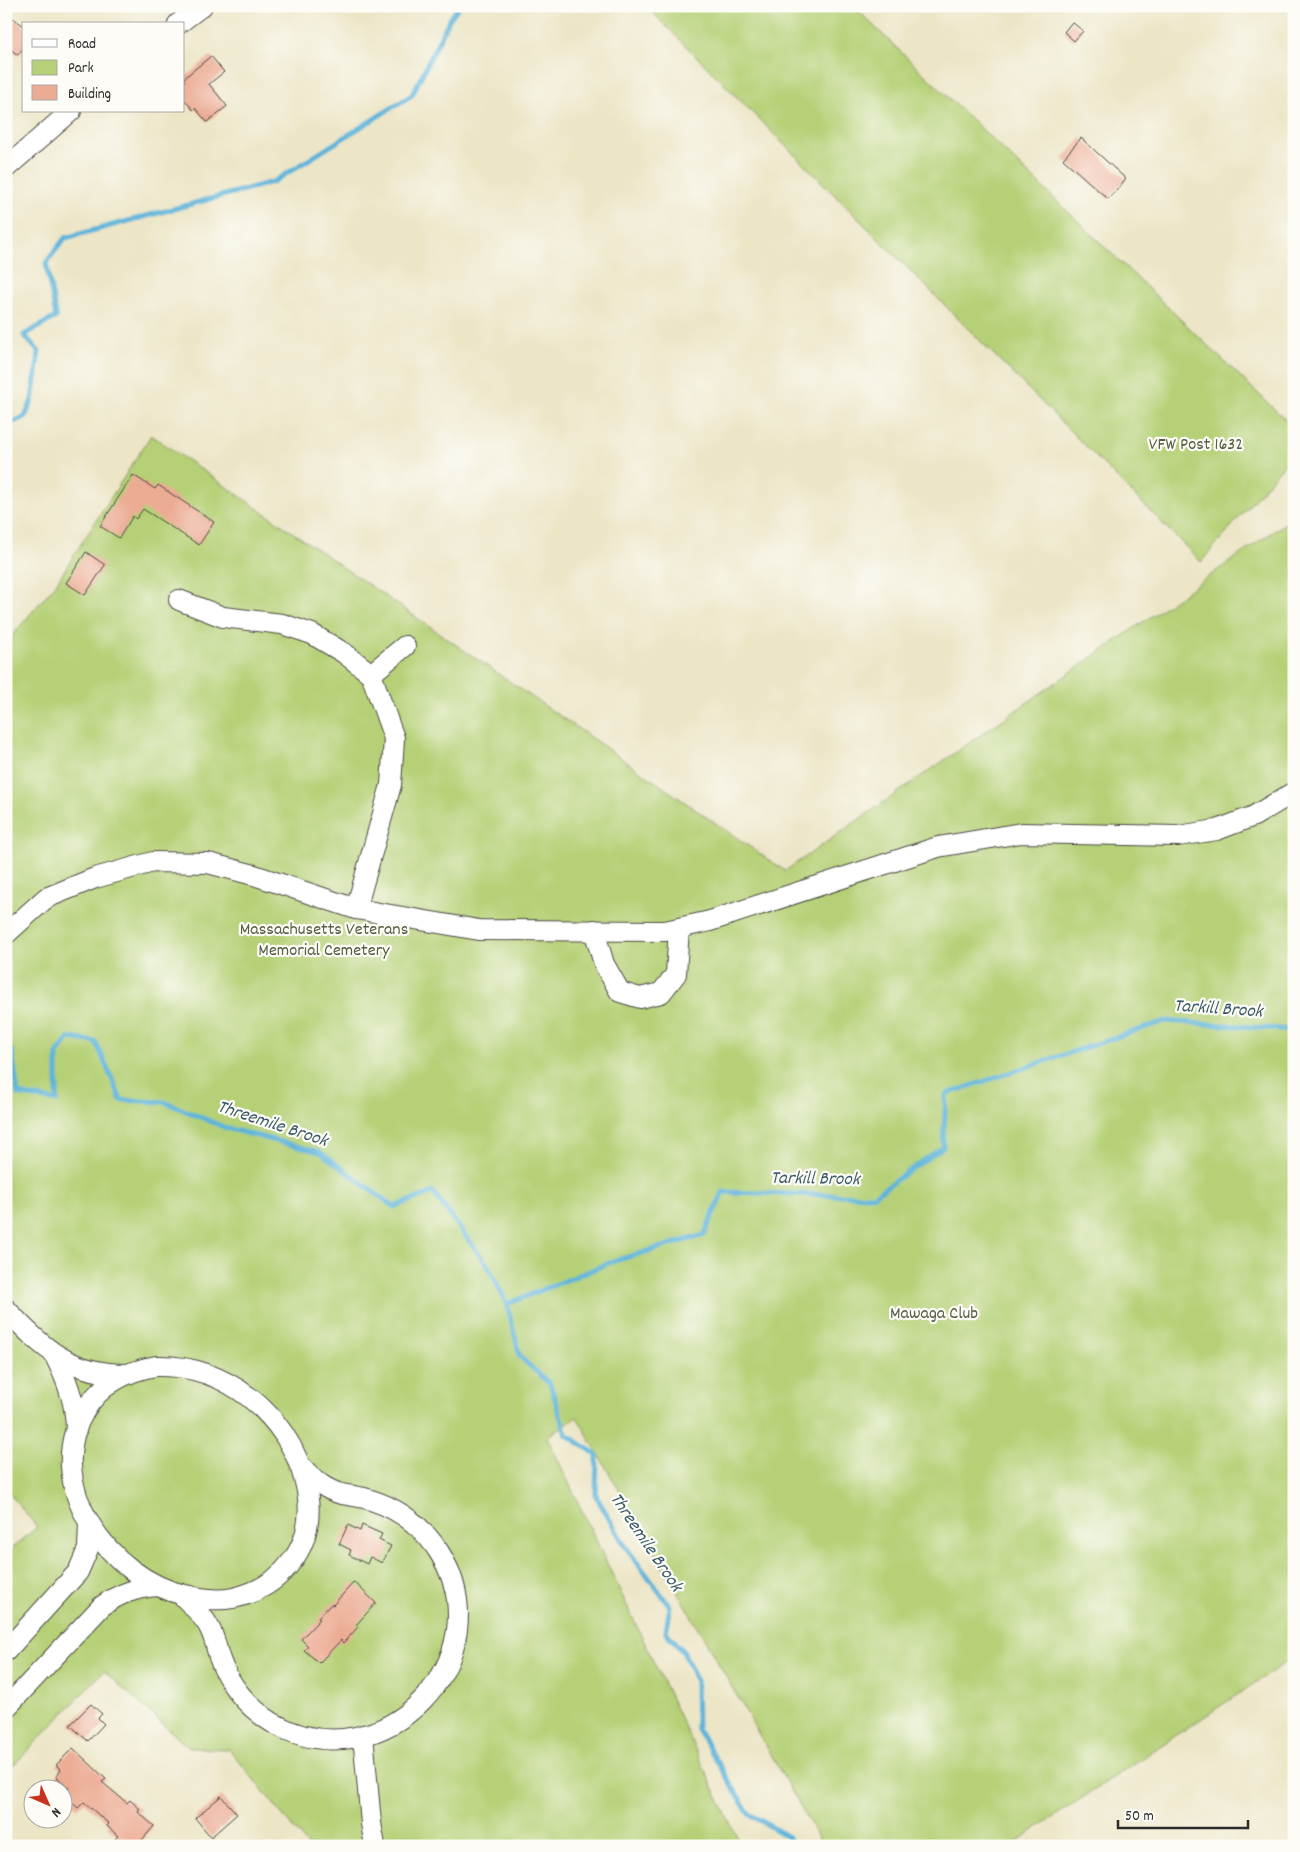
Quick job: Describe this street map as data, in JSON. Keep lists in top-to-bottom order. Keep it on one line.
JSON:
{"water":["Tarkill Brook","Threemile Brook"],"parks":["VFW Post 1632","Massachusetts Veterans Memorial Cemetery","Mawaga Club"],"legend":["Road","Park","Building"],"scale_bar":"50 m","north":"bottom right"}
